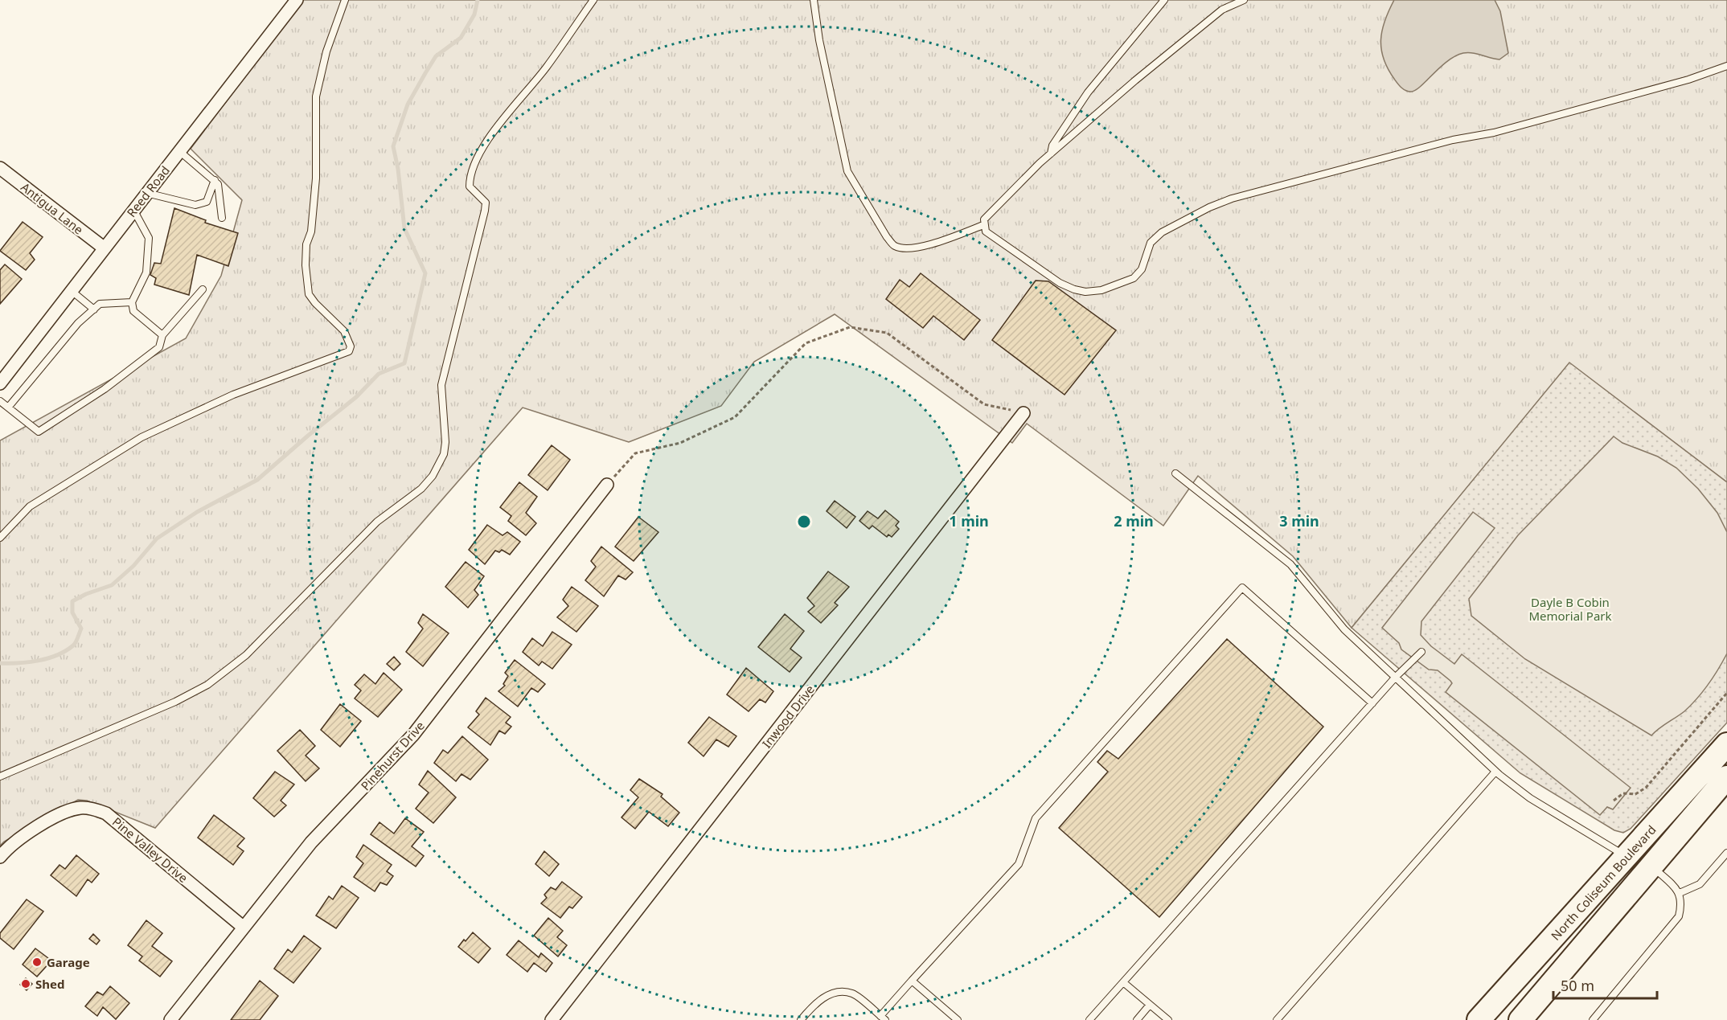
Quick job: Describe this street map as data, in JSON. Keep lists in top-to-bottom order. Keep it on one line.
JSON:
{"streets":{"highway":["North Coliseum Boulevard"],"street":["Reed Road","Antigua Lane","Inwood Drive","Pinehurst Drive","Pine Valley Drive"]},"crossings":[["Reed Road","Antigua Lane"],["Pinehurst Drive","Pine Valley Drive"]],"parks":["Dayle B Cobin Memorial Park"],"places":["Garage","Shed"],"scale_bar":"50 m","rings":["1 min","2 min","3 min"]}
